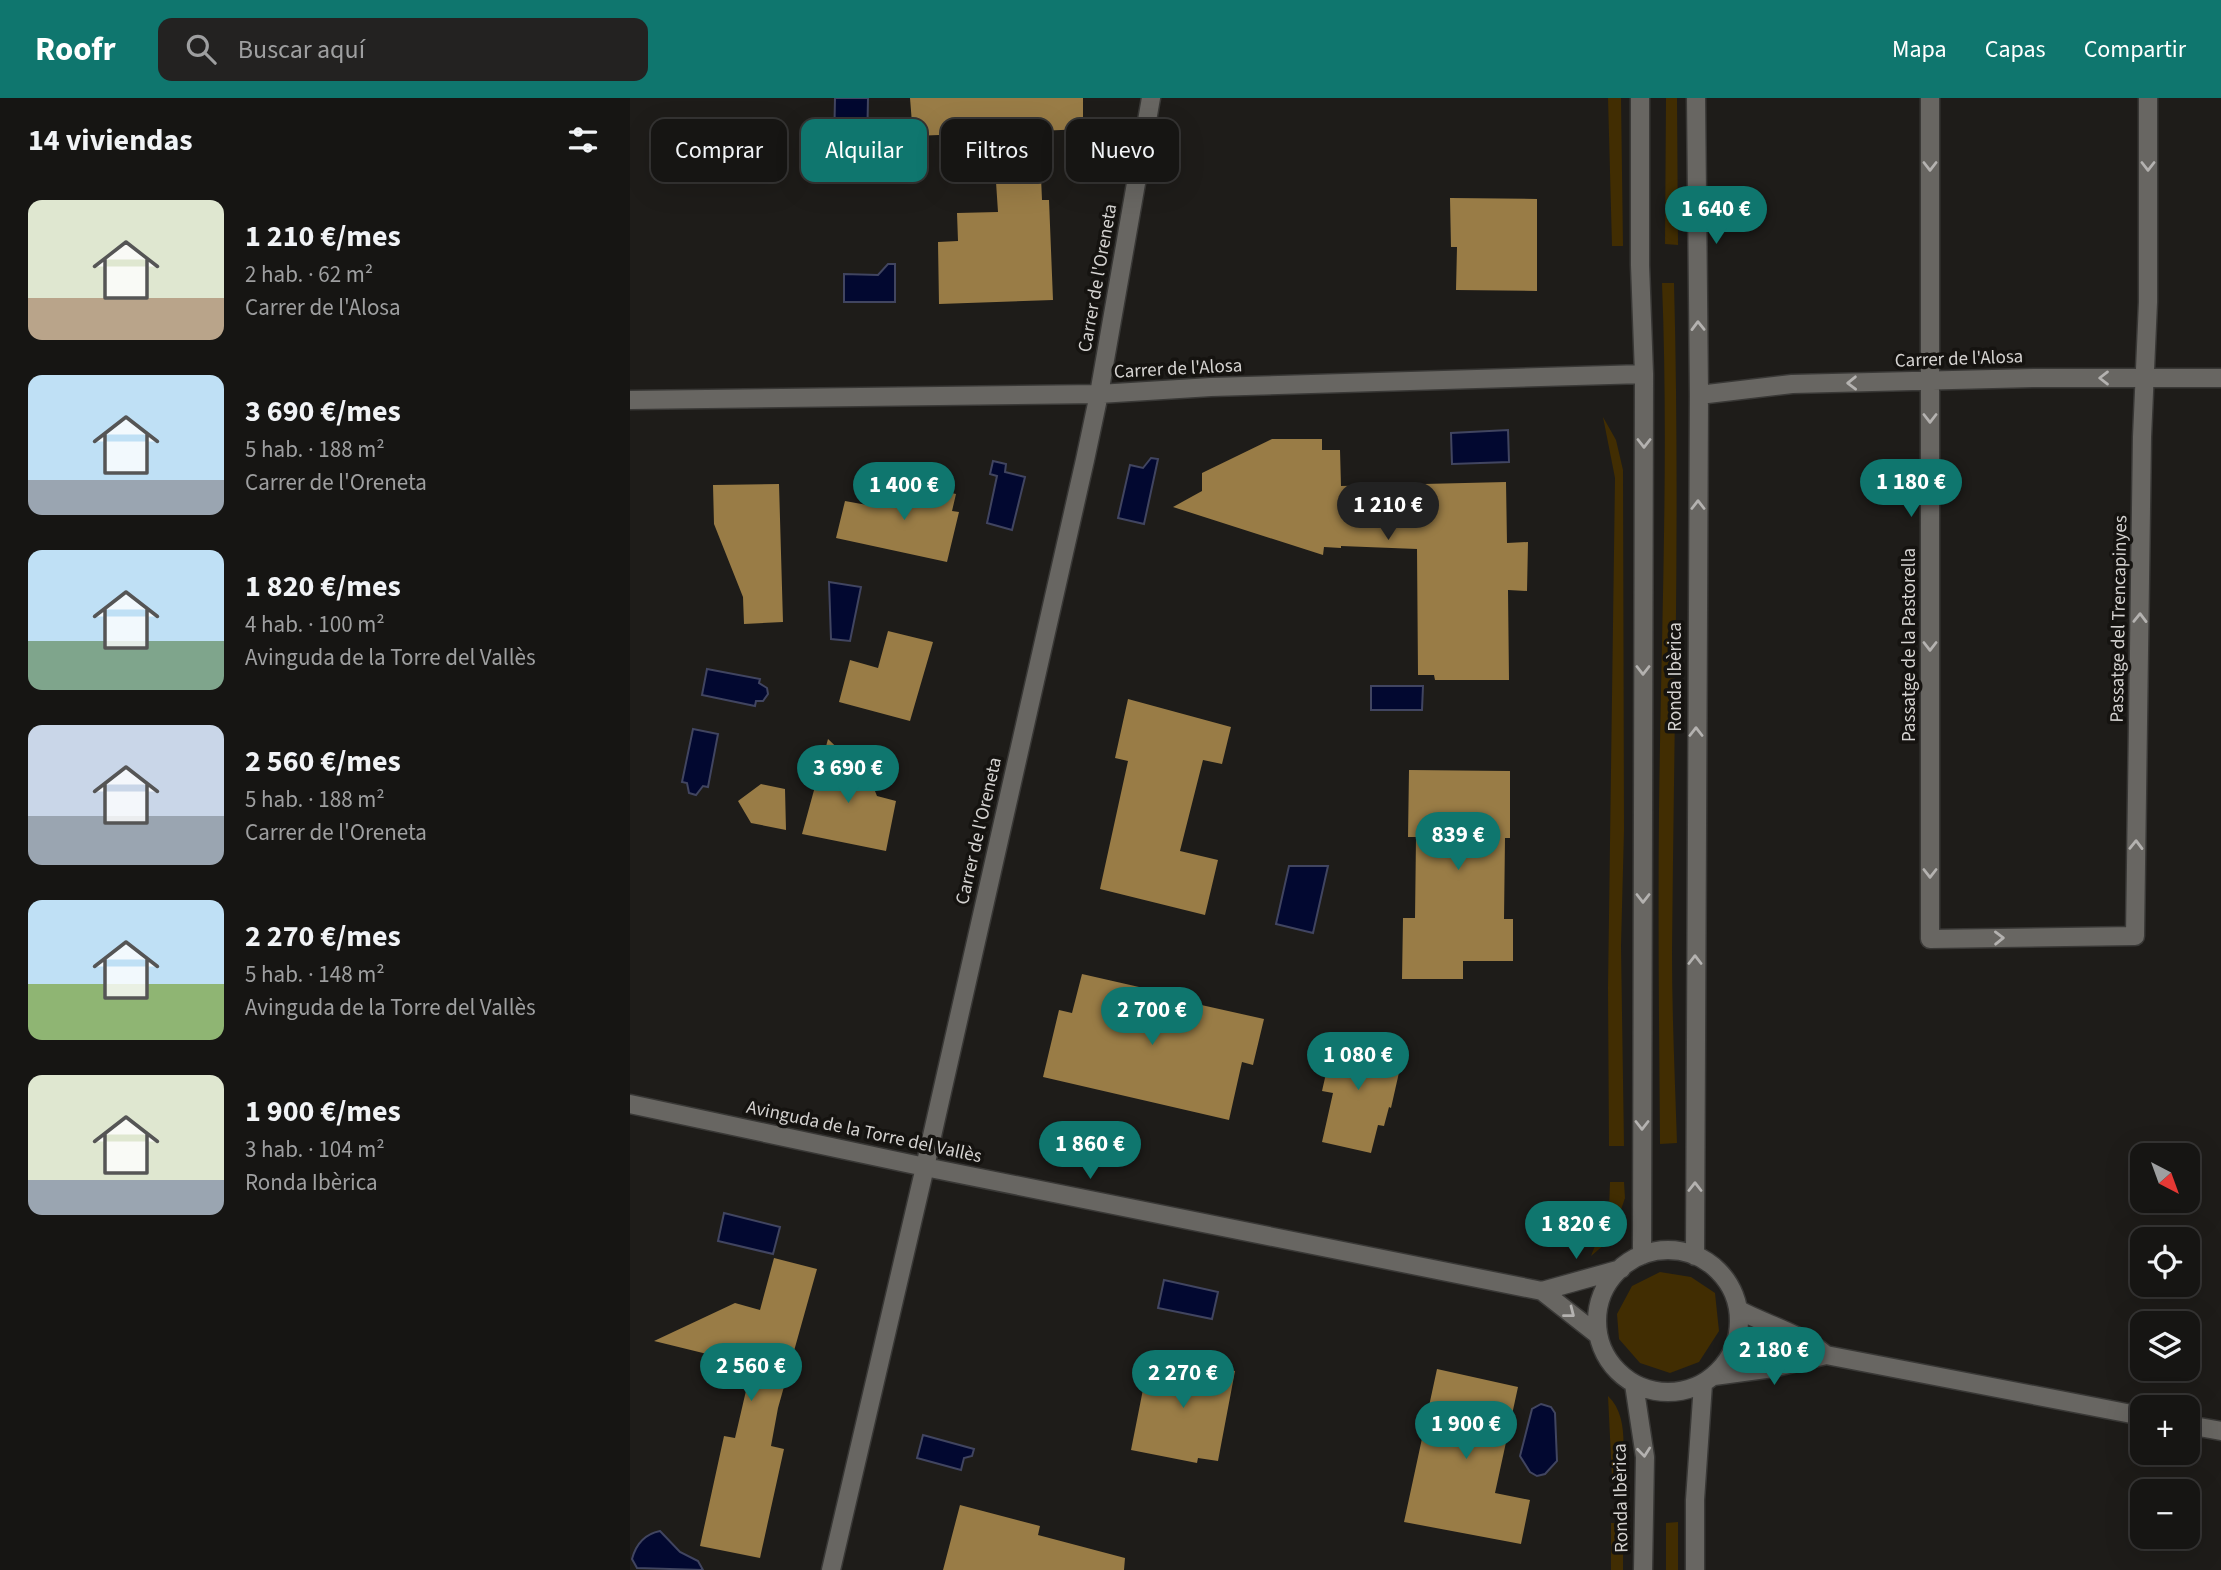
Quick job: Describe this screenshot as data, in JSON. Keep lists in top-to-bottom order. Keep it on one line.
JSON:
{"streets":{"street":["Carrer de l'Oreneta","Carrer de l'Alosa","Passatge del Trencapinyes","Passatge de la Pastorella","Ronda Ibèrica","Avinguda de la Torre del Vallès"]},"crossings":[["Carrer de l'Oreneta","Carrer de l'Alosa"],["Carrer de l'Oreneta","Avinguda de la Torre del Vallès"],["Carrer de l'Alosa","Passatge del Trencapinyes"],["Carrer de l'Alosa","Passatge de la Pastorella"],["Carrer de l'Alosa","Ronda Ibèrica"],["Passatge del Trencapinyes","Passatge de la Pastorella"],["Ronda Ibèrica","Avinguda de la Torre del Vallès"]],"one_way":["Passatge de la Pastorella"],"north":"bottom right","page":{"header":"Roofr","search":"Buscar aquí","nav":["Mapa","Capas","Compartir"],"heading":"14 viviendas","chip":["Comprar","Alquilar","Filtros","Nuevo"],"list":[{"name":"1 210 €/mes","note":"2 hab. · 62 m² · Carrer de l'Alosa"},{"name":"3 690 €/mes","note":"5 hab. · 188 m² · Carrer de l'Oreneta"},{"name":"1 820 €/mes","note":"4 hab. · 100 m² · Avinguda de la Torre del Vallès"},{"name":"2 560 €/mes","note":"5 hab. · 188 m² · Carrer de l'Oreneta"},{"name":"2 270 €/mes","note":"5 hab. · 148 m² · Avinguda de la Torre del Vallès"},{"name":"1 900 €/mes","note":"3 hab. · 104 m² · Ronda Ibèrica"}],"price":["1 640 €","1 180 €","1 400 €","1 210 €","3 690 €","839 €","2 700 €","1 080 €","1 860 €","1 820 €","2 180 €","2 560 €","2 270 €","1 900 €"],"map_buttons":["+","−"]}}
